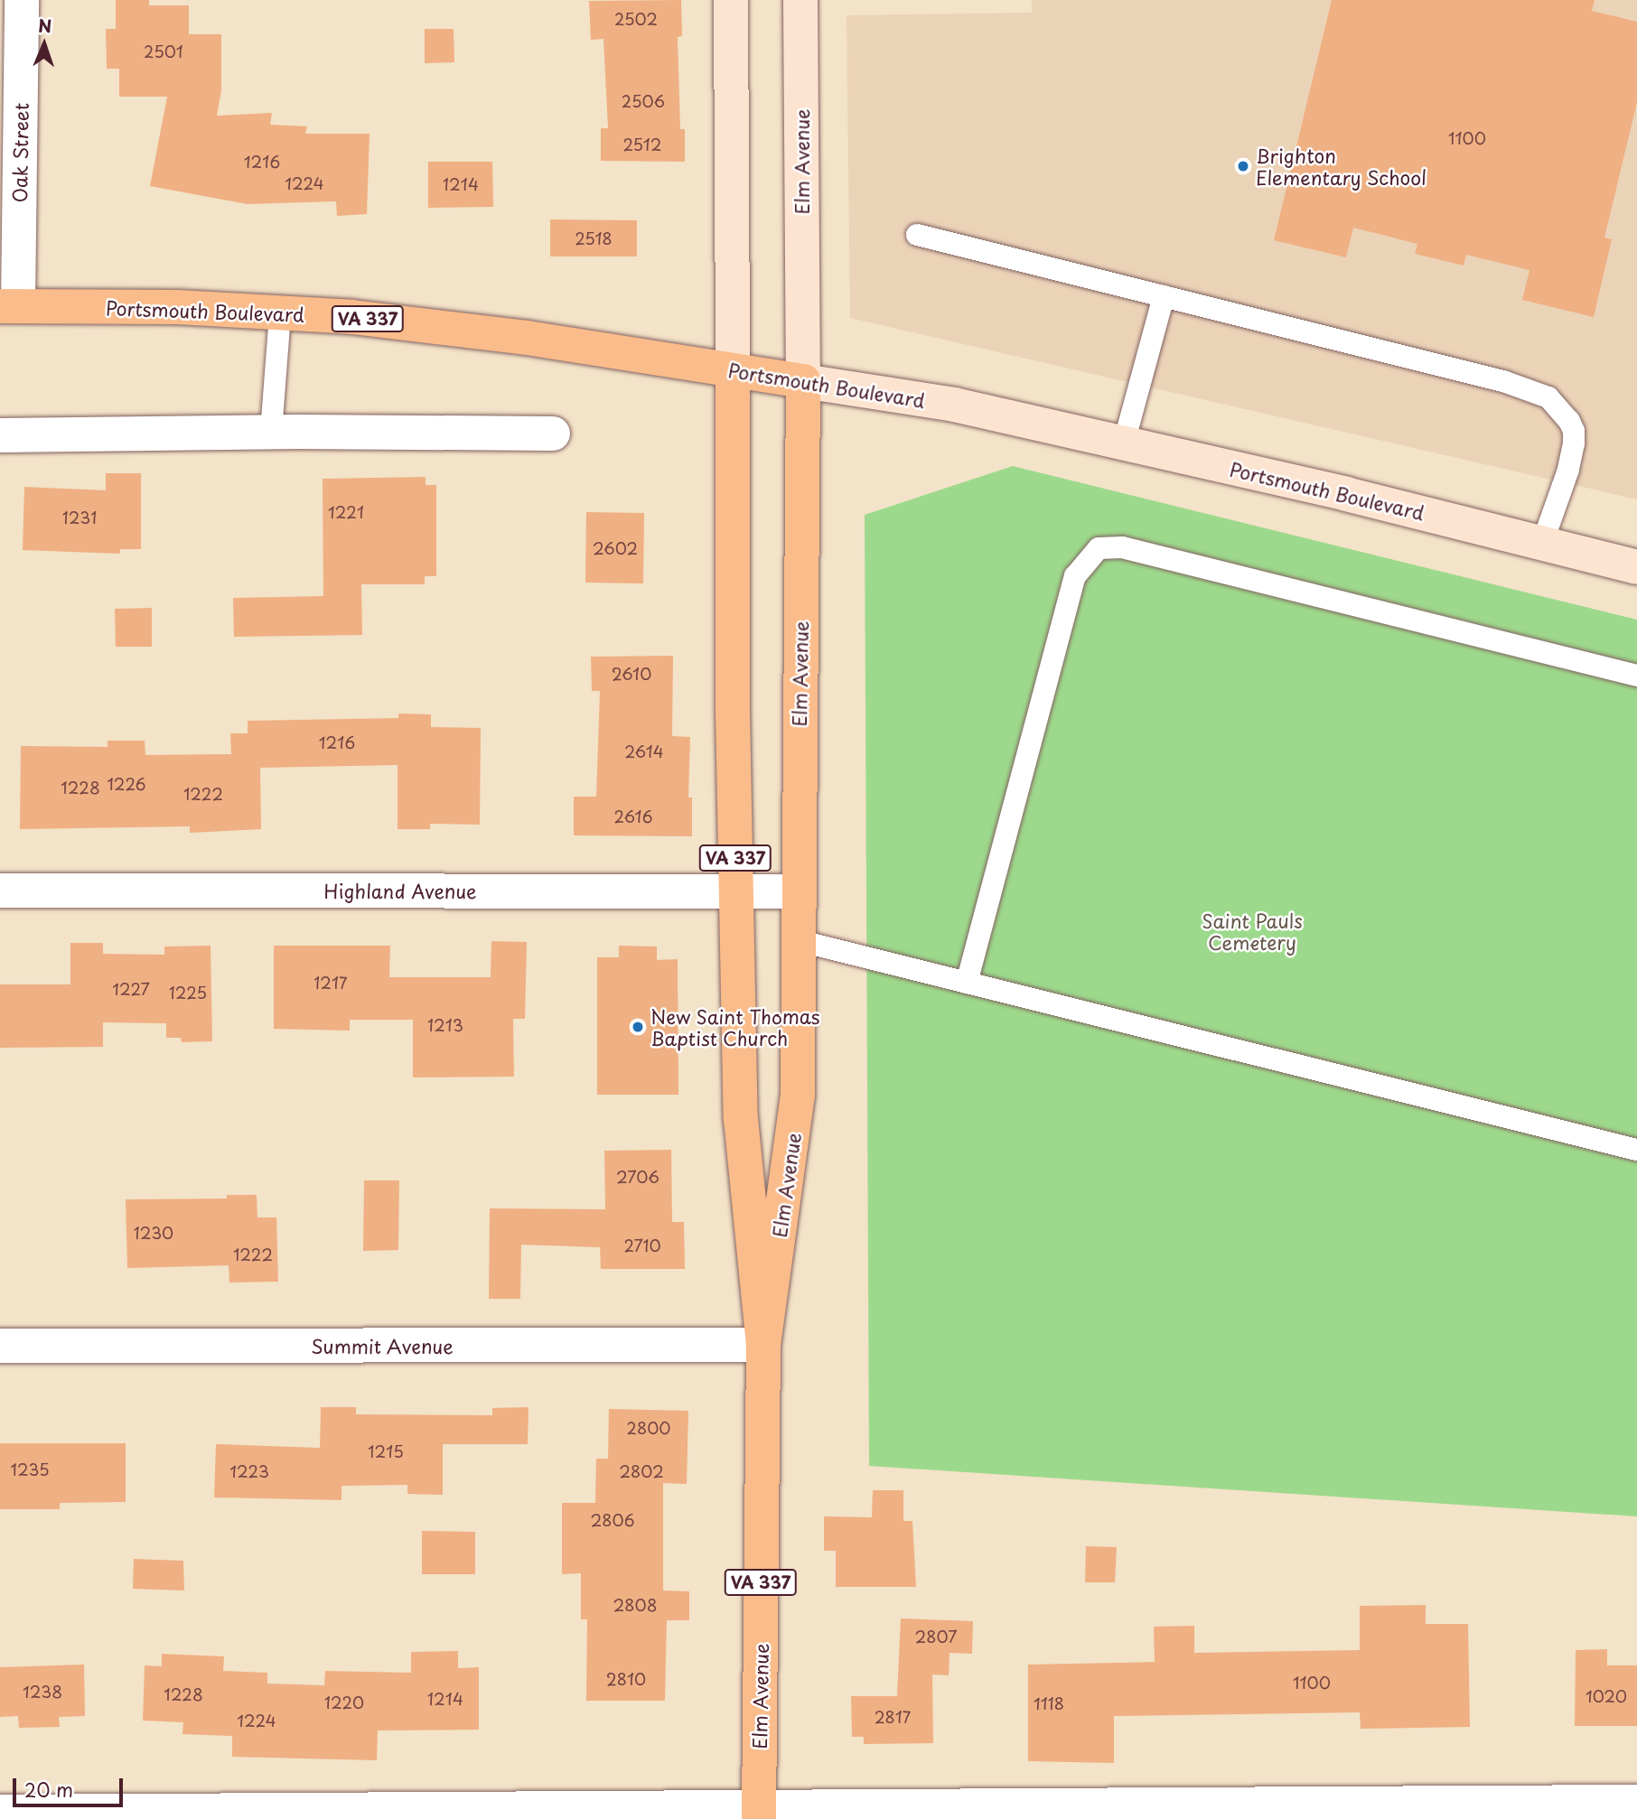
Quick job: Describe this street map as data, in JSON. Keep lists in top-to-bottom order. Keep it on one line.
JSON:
{"streets":{"main road":["Elm Avenue","Portsmouth Boulevard","VA 337"],"street":["Oak Street","Highland Avenue","Summit Avenue"]},"crossings":[["Oak Street","Portsmouth Boulevard"],["Elm Avenue","Portsmouth Boulevard"],["Elm Avenue","Highland Avenue"],["Elm Avenue","Summit Avenue"]],"parks":["Saint Pauls Cemetery"],"places":["Brighton Elementary School","New Saint Thomas Baptist Church"],"house_numbers":["2502","2501","2506","1100","2512","1216","1224","1214","2518","1221","1231","2602","2610","1216","2614","1226","1228","1222","2616","1217","1227","1225","1213","2706","1230","2710","1222","2800","1215","1235","1223","2802","2806","2808","2807","2810","1100","1238","1228","1020","1214","1220","1118","2817","1224"],"scale_bar":"20 m","north":"top"}
